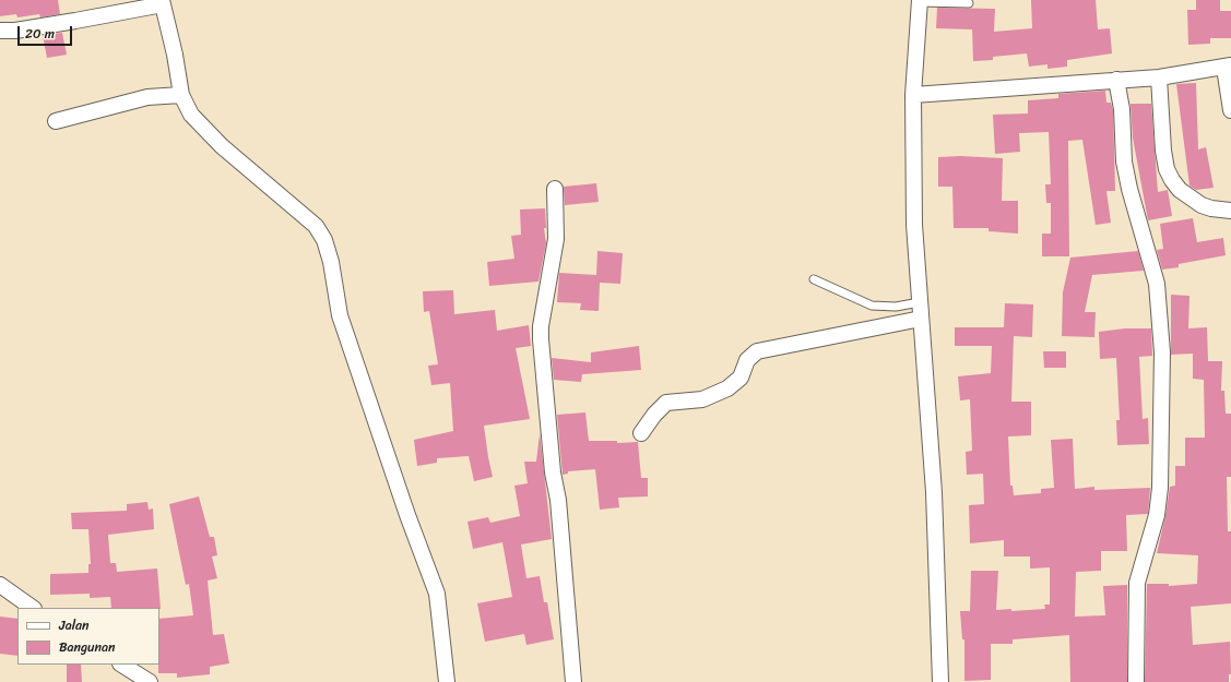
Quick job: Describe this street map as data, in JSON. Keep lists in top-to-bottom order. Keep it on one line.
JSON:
{"legend":["Jalan","Bangunan"],"scale_bar":"20 m"}
